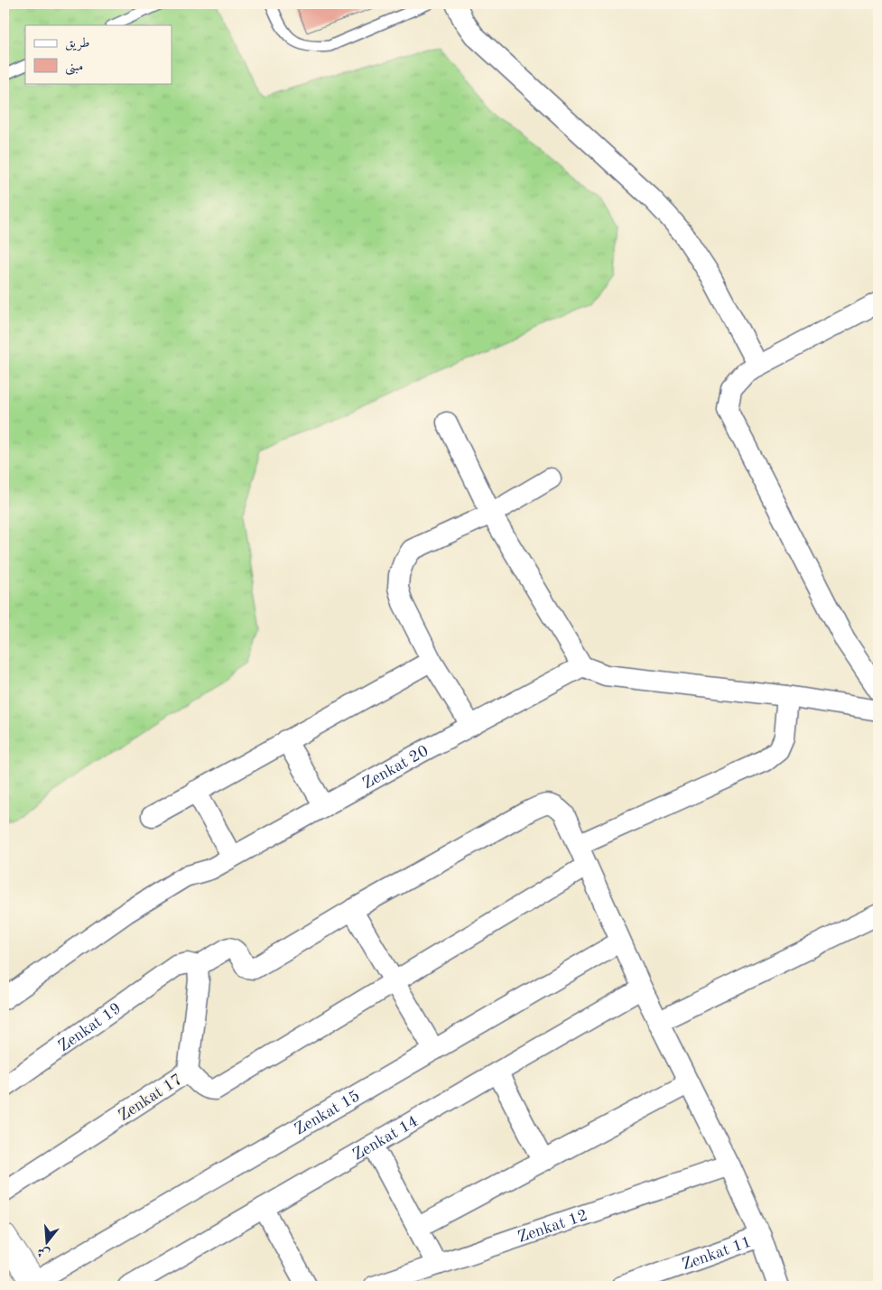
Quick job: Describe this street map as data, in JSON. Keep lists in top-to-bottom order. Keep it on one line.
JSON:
{"streets":{"street":["Zenkat 20","Zenkat 19","Zenkat 17","Zenkat 15","Zenkat 14","Zenkat 12","Zenkat 11"]},"crossings":[["Zenkat 19","Zenkat 17"]],"legend":["طريق","مبنى"],"north":"bottom"}
